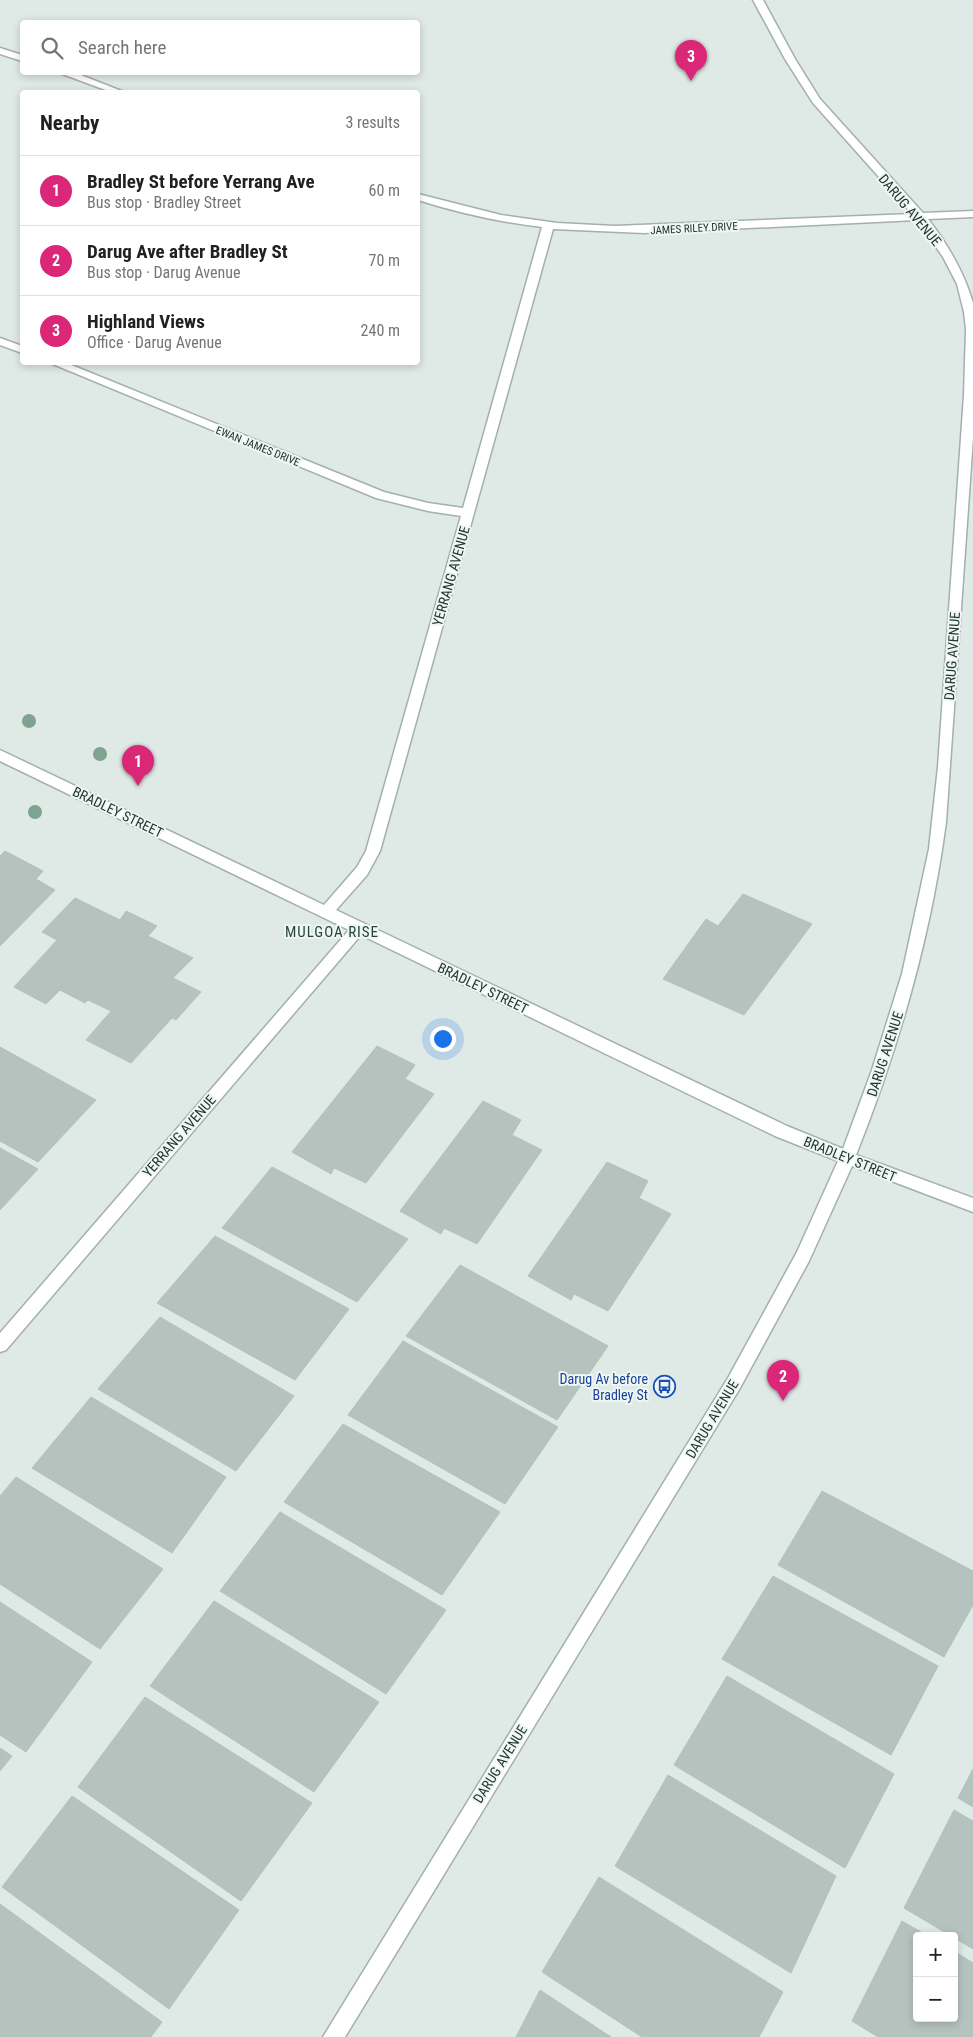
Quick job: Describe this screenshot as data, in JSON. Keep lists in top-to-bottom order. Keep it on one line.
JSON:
{"streets":{"street":["DARUG AVENUE","JAMES RILEY DRIVE","EWAN JAMES DRIVE","YERRANG AVENUE","BRADLEY STREET"]},"crossings":[["DARUG AVENUE","JAMES RILEY DRIVE"],["DARUG AVENUE","BRADLEY STREET"],["JAMES RILEY DRIVE","YERRANG AVENUE"],["EWAN JAMES DRIVE","YERRANG AVENUE"],["YERRANG AVENUE","BRADLEY STREET"]],"districts":["MULGOA RISE"],"places":{"bus stop":["Darug Av before Bradley St"]},"page":{"search":"Search here","pins":["3","1","2"],"heading":["Nearby","3 results"],"list":[{"mark":"1","name":"Bradley St before Yerrang Ave","note":"Bus stop · Bradley Street","value":"60 m"},{"mark":"2","name":"Darug Ave after Bradley St","note":"Bus stop · Darug Avenue","value":"70 m"},{"mark":"3","name":"Highland Views","note":"Office · Darug Avenue","value":"240 m"}],"map_buttons":["+","−"]}}
